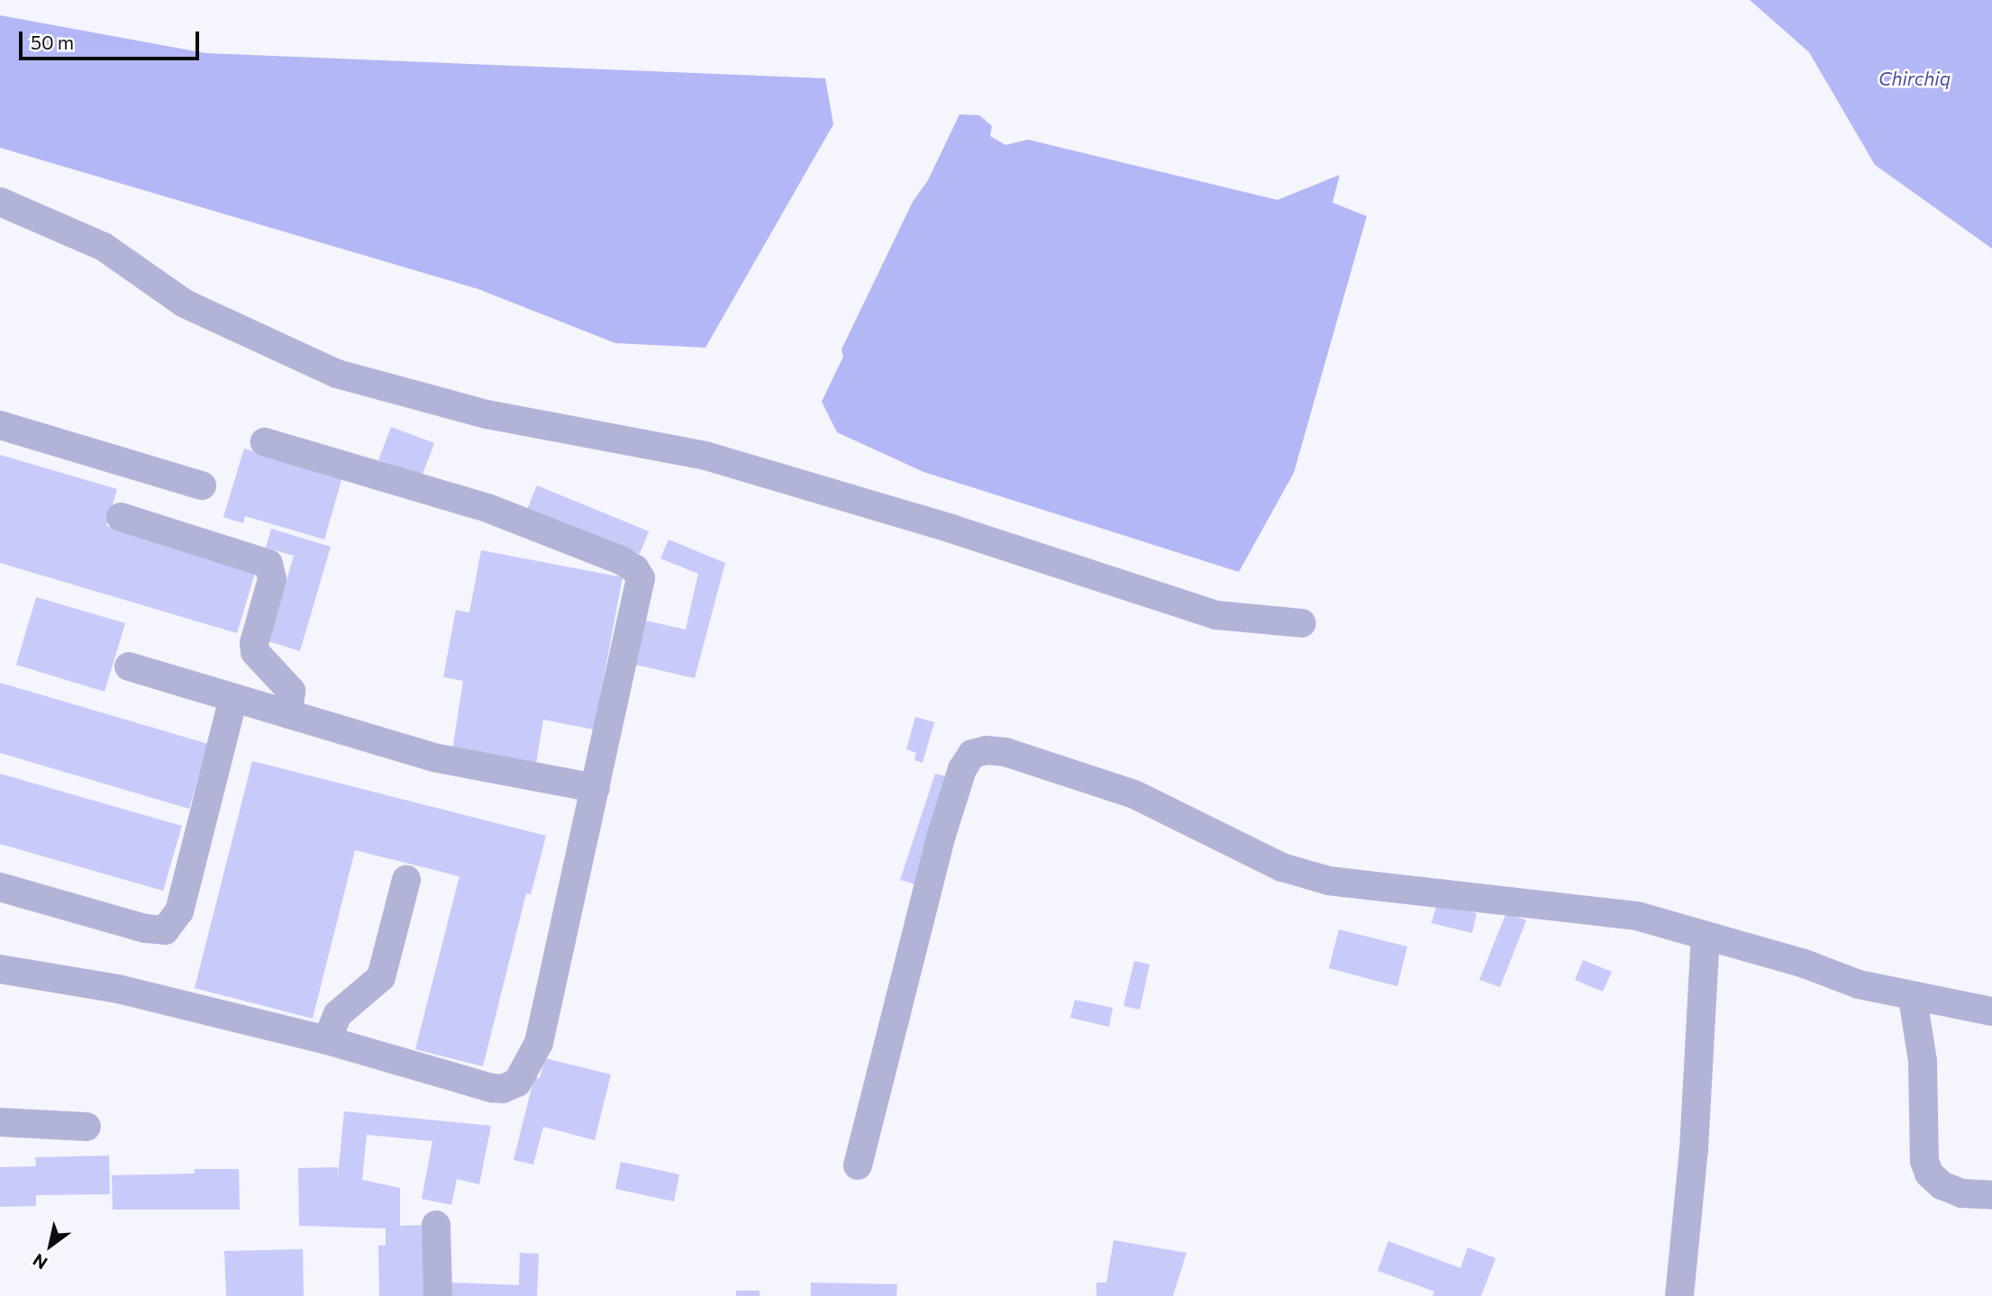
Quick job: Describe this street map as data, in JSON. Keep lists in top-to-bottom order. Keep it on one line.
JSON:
{"water":["Chirchiq"],"scale_bar":"50 m","north":"bottom left"}
